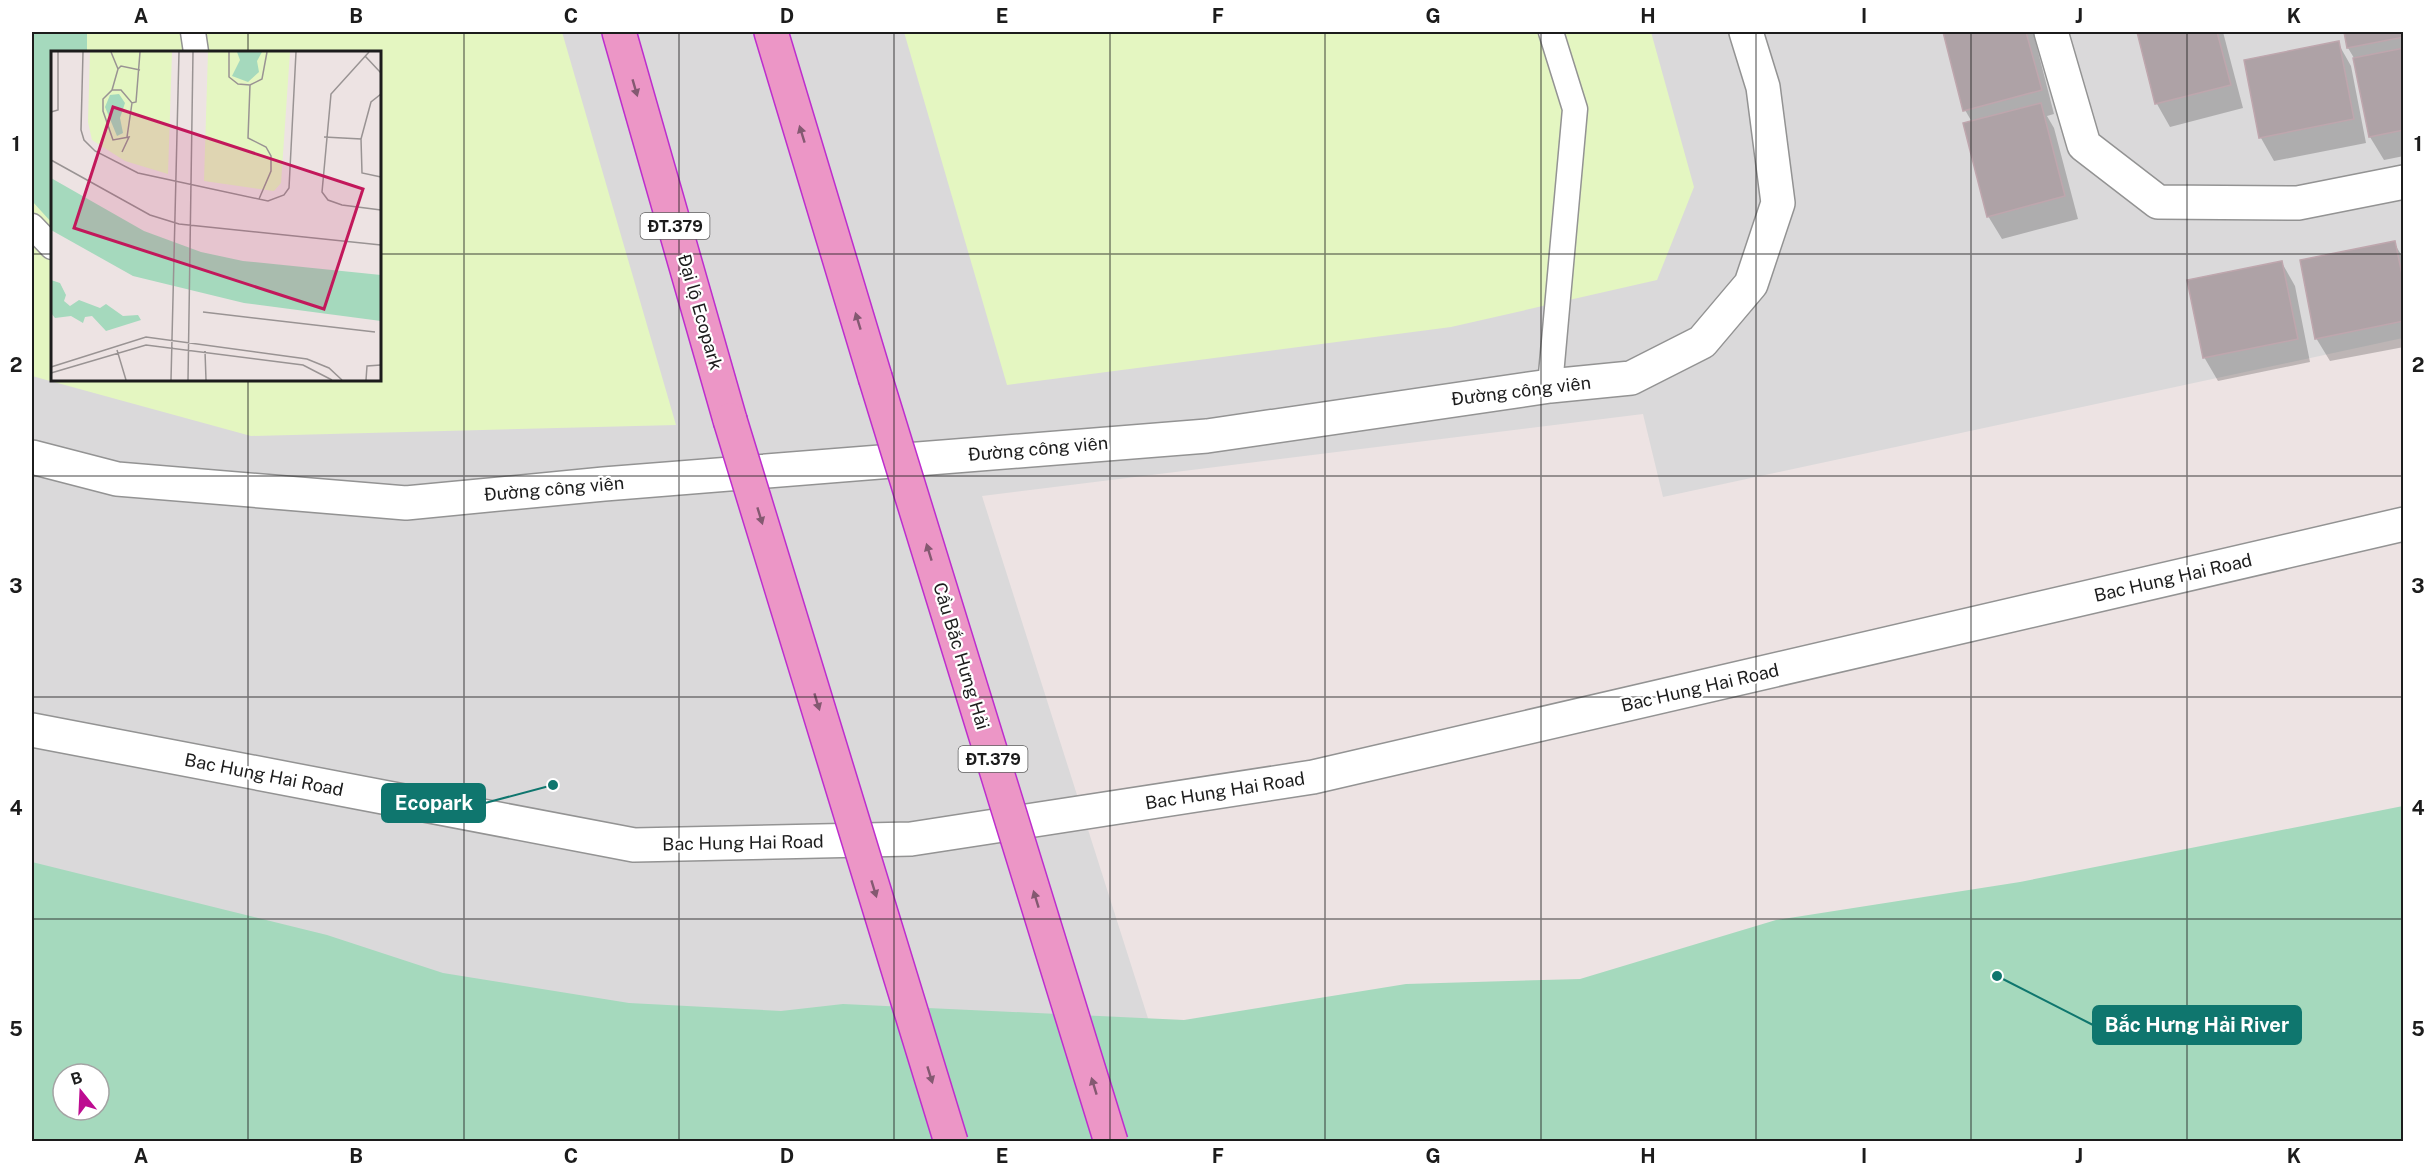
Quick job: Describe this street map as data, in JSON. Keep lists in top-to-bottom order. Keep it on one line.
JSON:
{"streets":{"highway":["ĐT.379","Đại lộ Ecopark","Cầu Bắc Hưng Hải"],"street":["Đường công viên","Bac Hung Hai Road"]},"one_way":["Đại lộ Ecopark","Cầu Bắc Hưng Hải"],"places":["Ecopark","Bắc Hưng Hải River"],"north":"top","grid":{"columns":["A","B","C","D","E","F","G","H","I","J","K"],"rows":["1","2","3","4","5"]}}
